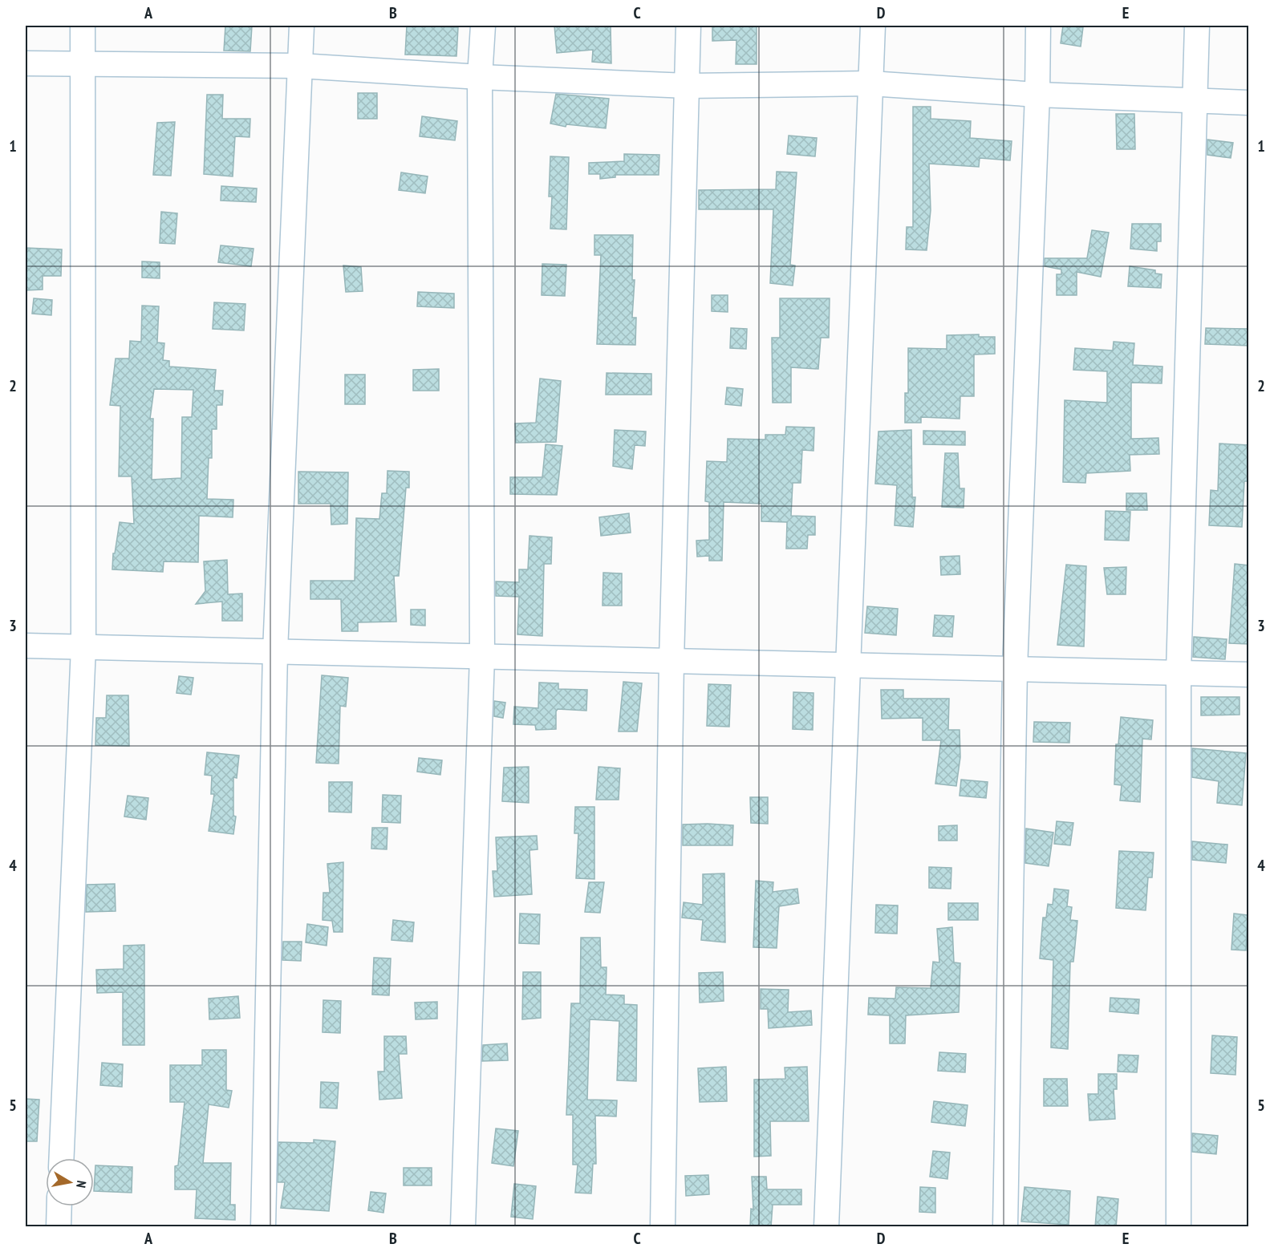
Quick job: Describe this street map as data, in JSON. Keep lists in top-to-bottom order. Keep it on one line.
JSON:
{"north":"right","grid":{"columns":["A","B","C","D","E"],"rows":["1","2","3","4","5"]}}
